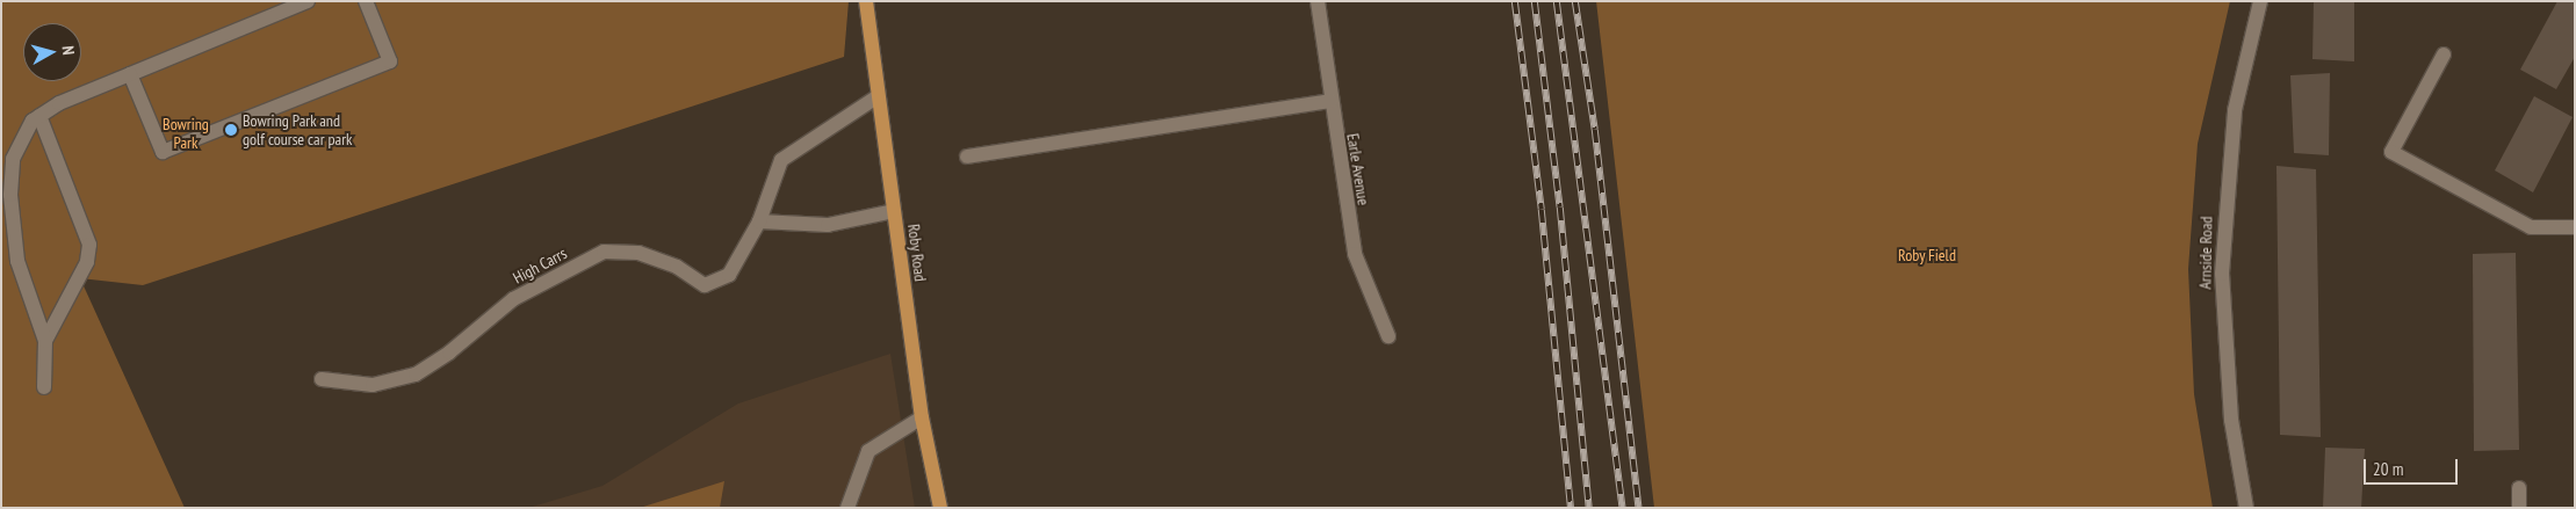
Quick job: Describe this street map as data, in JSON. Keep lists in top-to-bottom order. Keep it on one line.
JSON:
{"streets":{"main road":["Roby Road"],"street":["Earle Avenue","Arnside Road","High Carrs"]},"crossings":[["Roby Road","High Carrs"]],"parks":["Bowring Park","Roby Field"],"places":["Bowring Park and golf course car park"],"scale_bar":"20 m","north":"right"}
